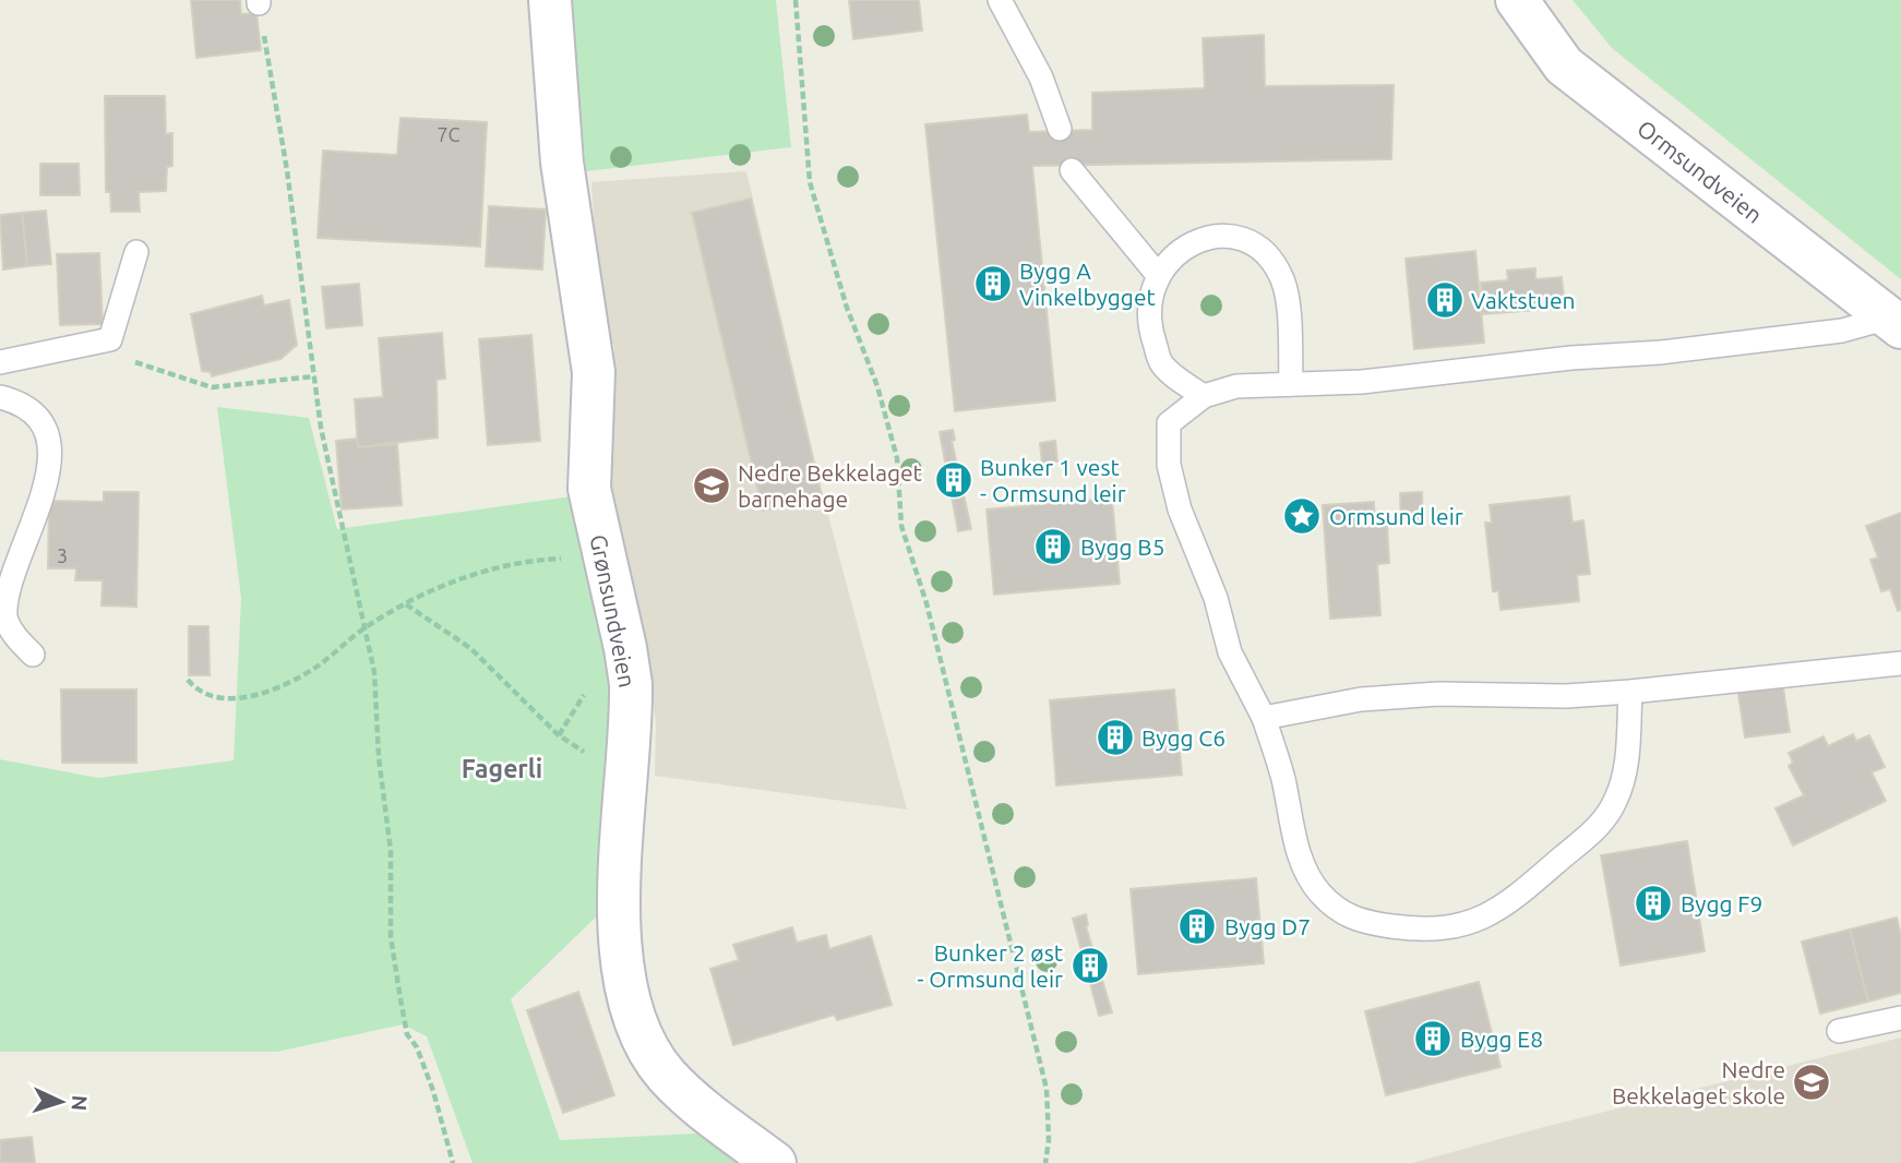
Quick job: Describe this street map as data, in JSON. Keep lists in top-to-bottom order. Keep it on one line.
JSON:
{"streets":{"street":["Ormsundveien","Grønsundveien"]},"districts":["Fagerli"],"places":{"building":["Bygg A Vinkelbygget","Vaktstuen","Bunker 1 vest - Ormsund leir","Bygg B5","Bygg C6","Bygg F9","Bygg D7","Bunker 2 øst - Ormsund leir","Bygg E8"],"school or university":["Nedre Bekkelaget barnehage","Nedre Bekkelaget skole"],"place":["Ormsund leir"]},"house_numbers":["7C","3"],"north":"right"}
